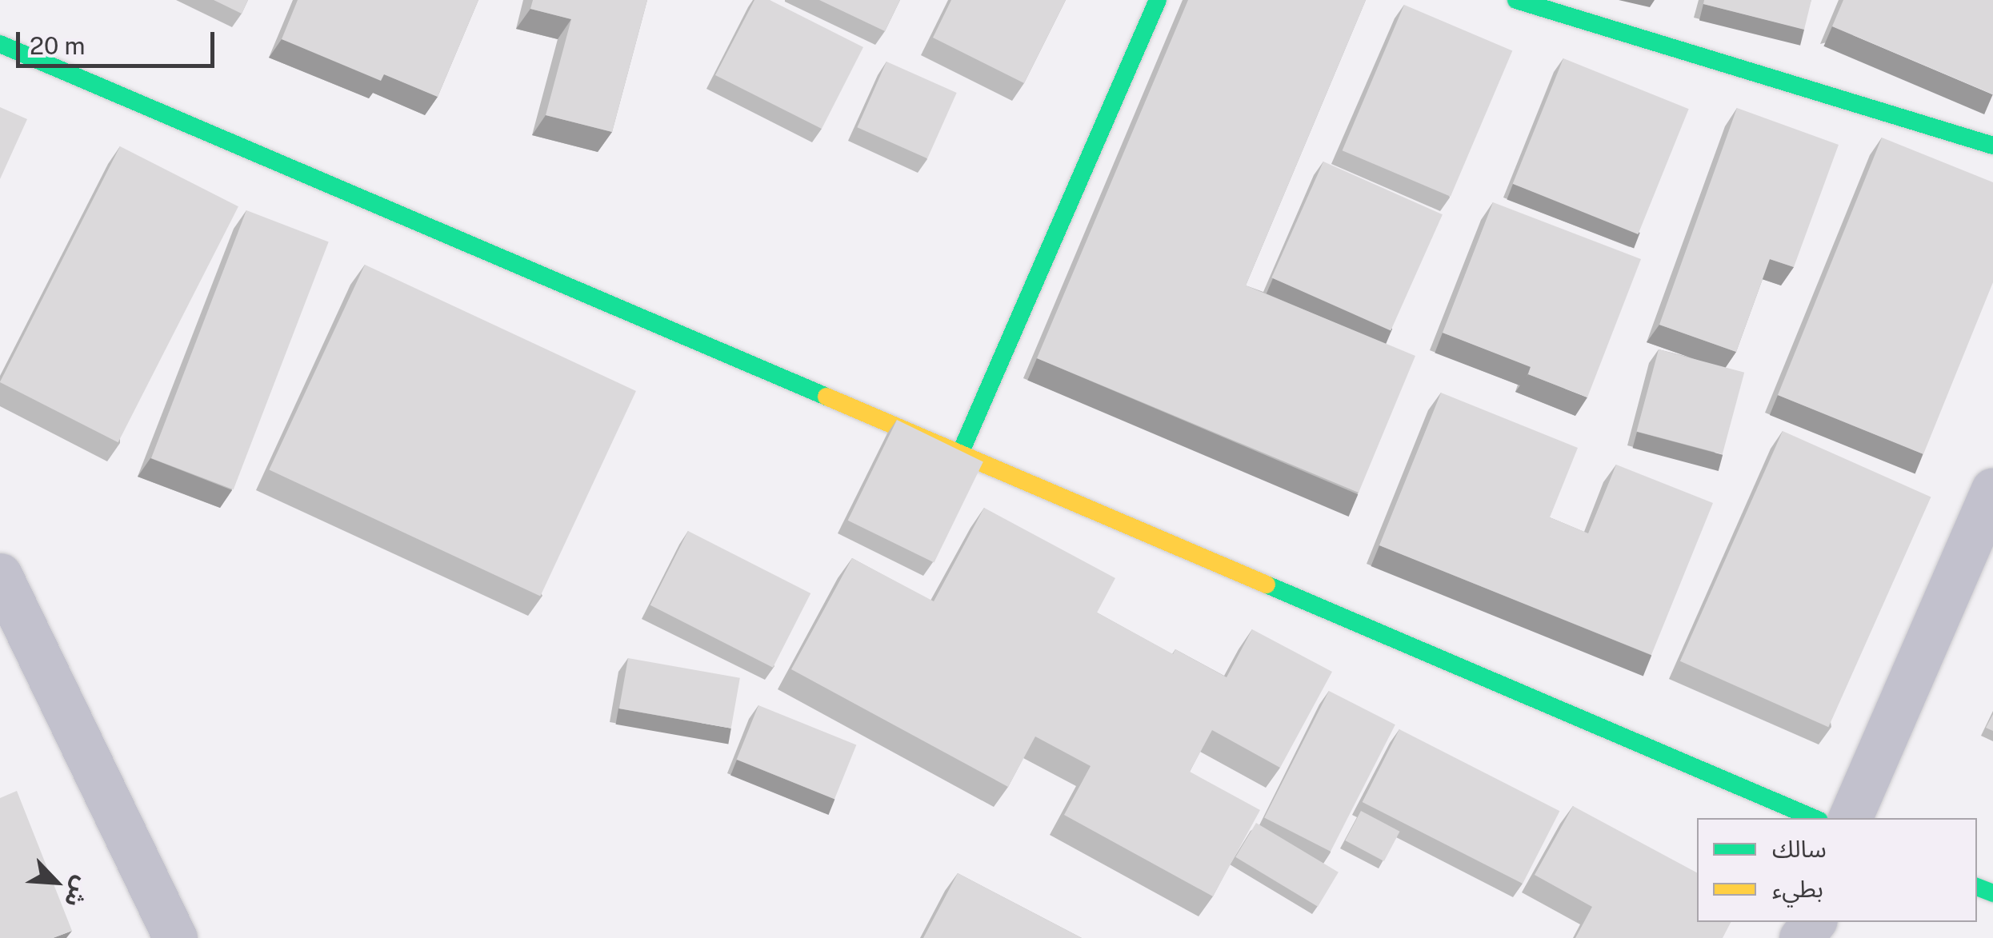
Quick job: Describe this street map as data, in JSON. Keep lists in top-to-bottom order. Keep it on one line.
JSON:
{"legend":["سالك","بطيء"],"scale_bar":"20 m","north":"bottom right"}
